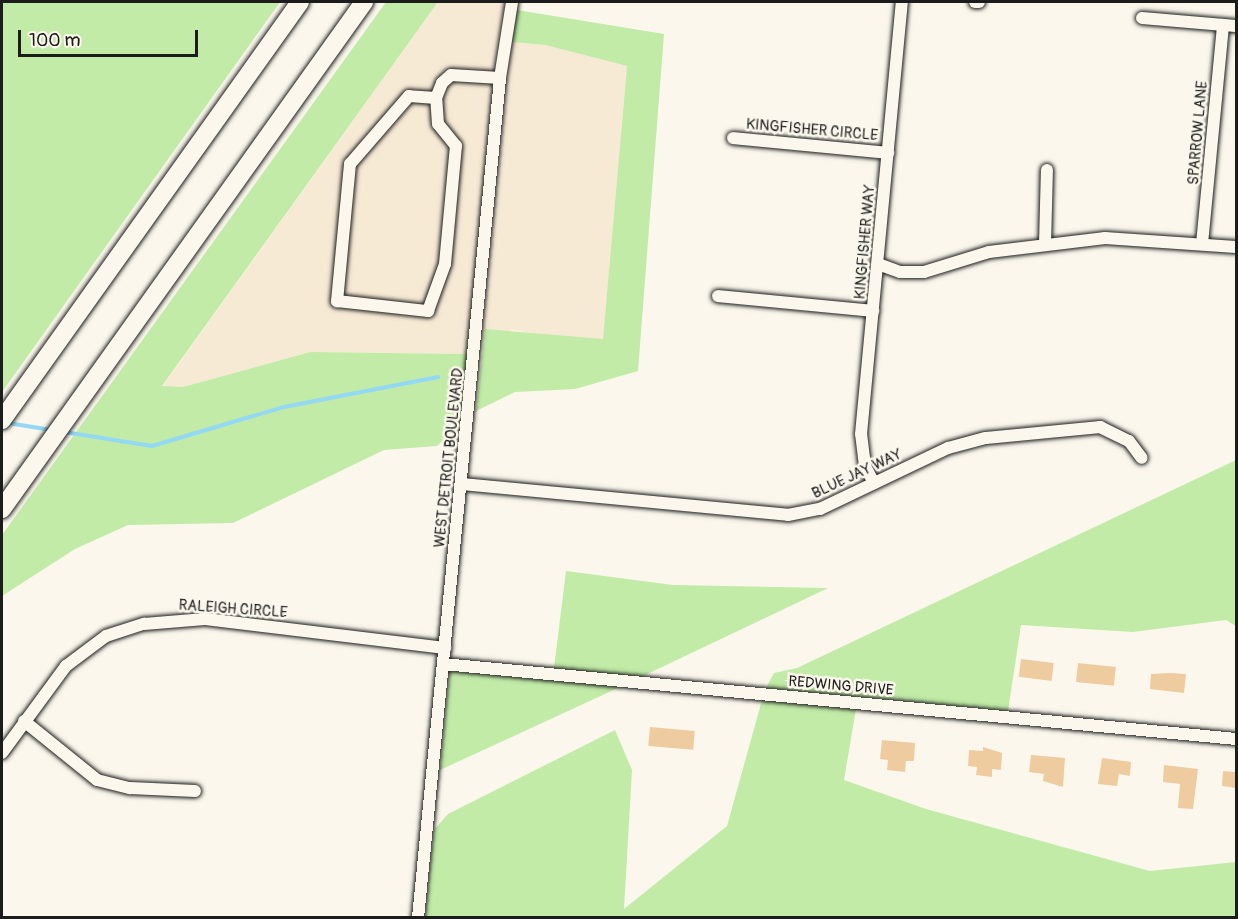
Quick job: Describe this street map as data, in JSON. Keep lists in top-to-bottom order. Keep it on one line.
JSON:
{"streets":{"street":["KINGFISHER CIRCLE","SPARROW LANE","KINGFISHER WAY","WEST DETROIT BOULEVARD","BLUE JAY WAY","RALEIGH CIRCLE","REDWING DRIVE"]},"crossings":[["KINGFISHER CIRCLE","KINGFISHER WAY"],["KINGFISHER WAY","BLUE JAY WAY"],["WEST DETROIT BOULEVARD","BLUE JAY WAY"],["WEST DETROIT BOULEVARD","RALEIGH CIRCLE"],["WEST DETROIT BOULEVARD","REDWING DRIVE"]],"scale_bar":"100 m"}
